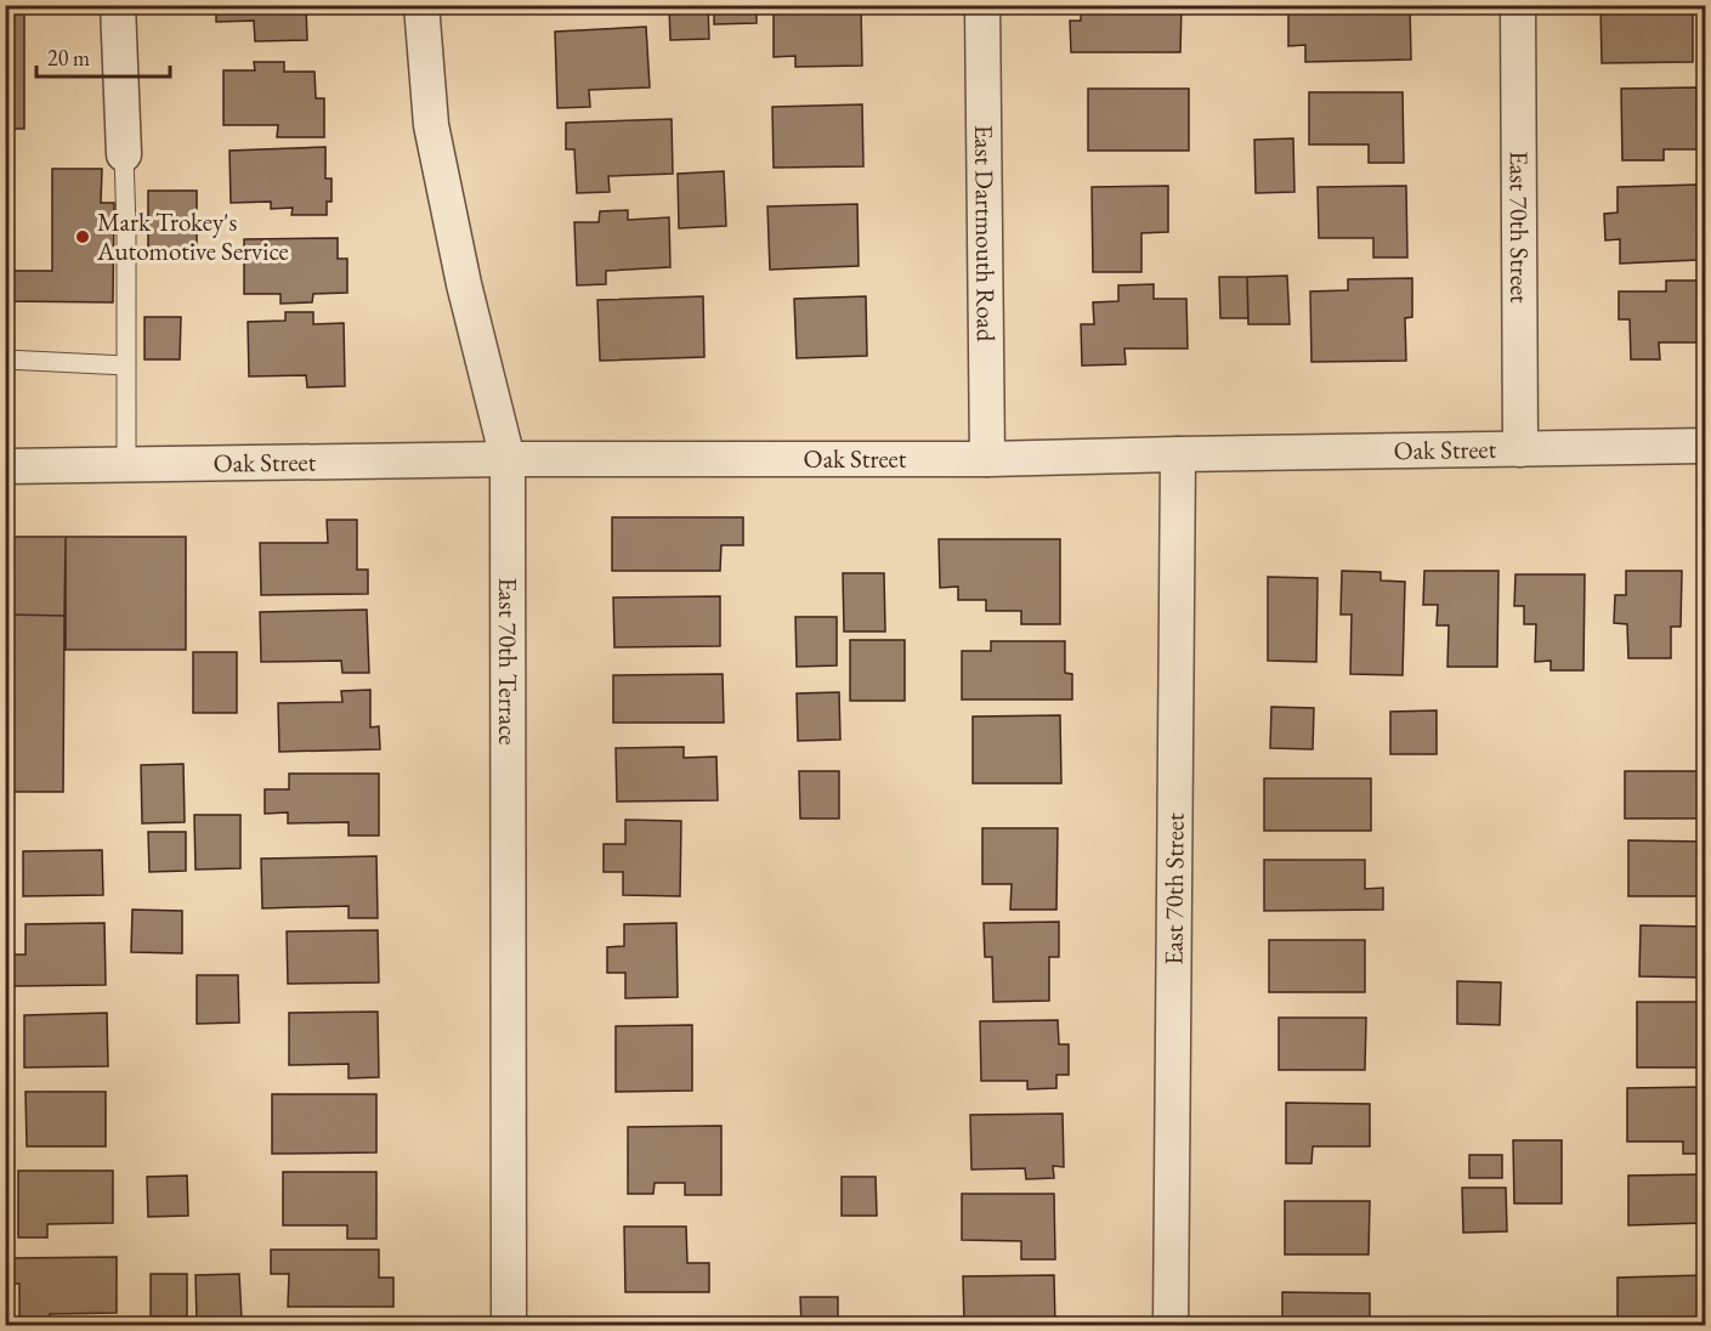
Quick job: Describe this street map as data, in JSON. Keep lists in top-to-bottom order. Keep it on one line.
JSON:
{"streets":{"street":["East 70th Street","East Dartmouth Road","Oak Street","East 70th Terrace"]},"crossings":[["East 70th Street","Oak Street"],["East Dartmouth Road","Oak Street"],["Oak Street","East 70th Terrace"]],"places":["Mark Trokey's Automotive Service"],"scale_bar":"20 m"}
